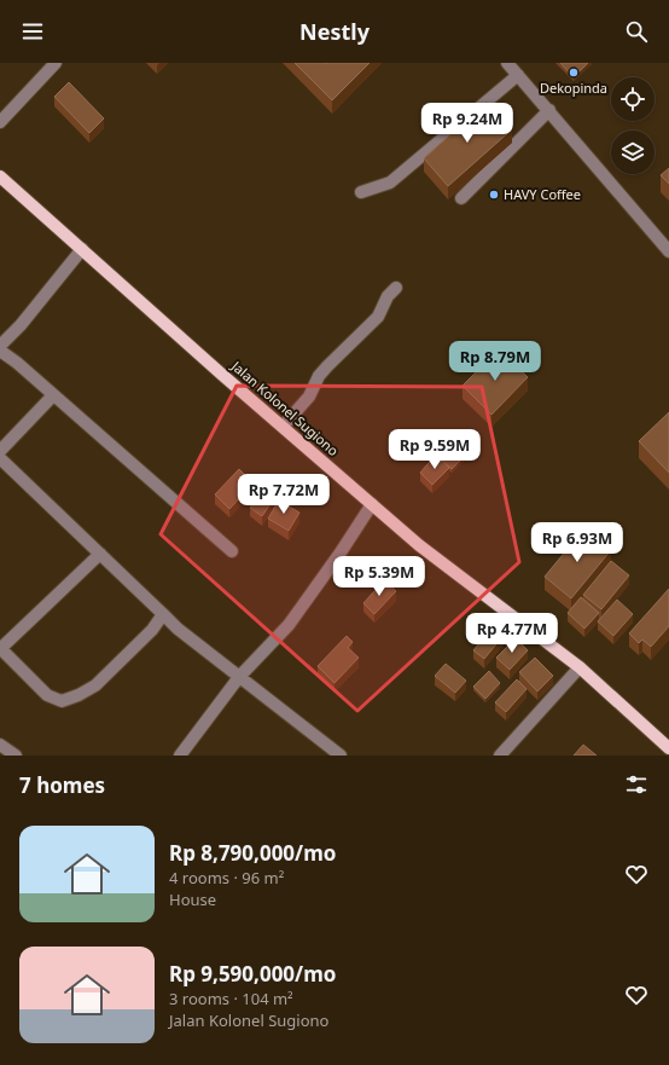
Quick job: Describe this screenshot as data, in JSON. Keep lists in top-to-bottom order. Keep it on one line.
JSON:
{"streets":{"main road":["Jalan Kolonel Sugiono"]},"places":["Dekopinda","HAVY Coffee"],"page":{"header":"Nestly","price":["Rp 9.24M","Rp 8.79M","Rp 9.59M","Rp 7.72M","Rp 6.93M","Rp 5.39M","Rp 4.77M"],"heading":"7 homes","list":[{"name":"Rp 8,790,000/mo","note":"4 rooms · 96 m² · House"},{"name":"Rp 9,590,000/mo","note":"3 rooms · 104 m² · Jalan Kolonel Sugiono"}]}}
